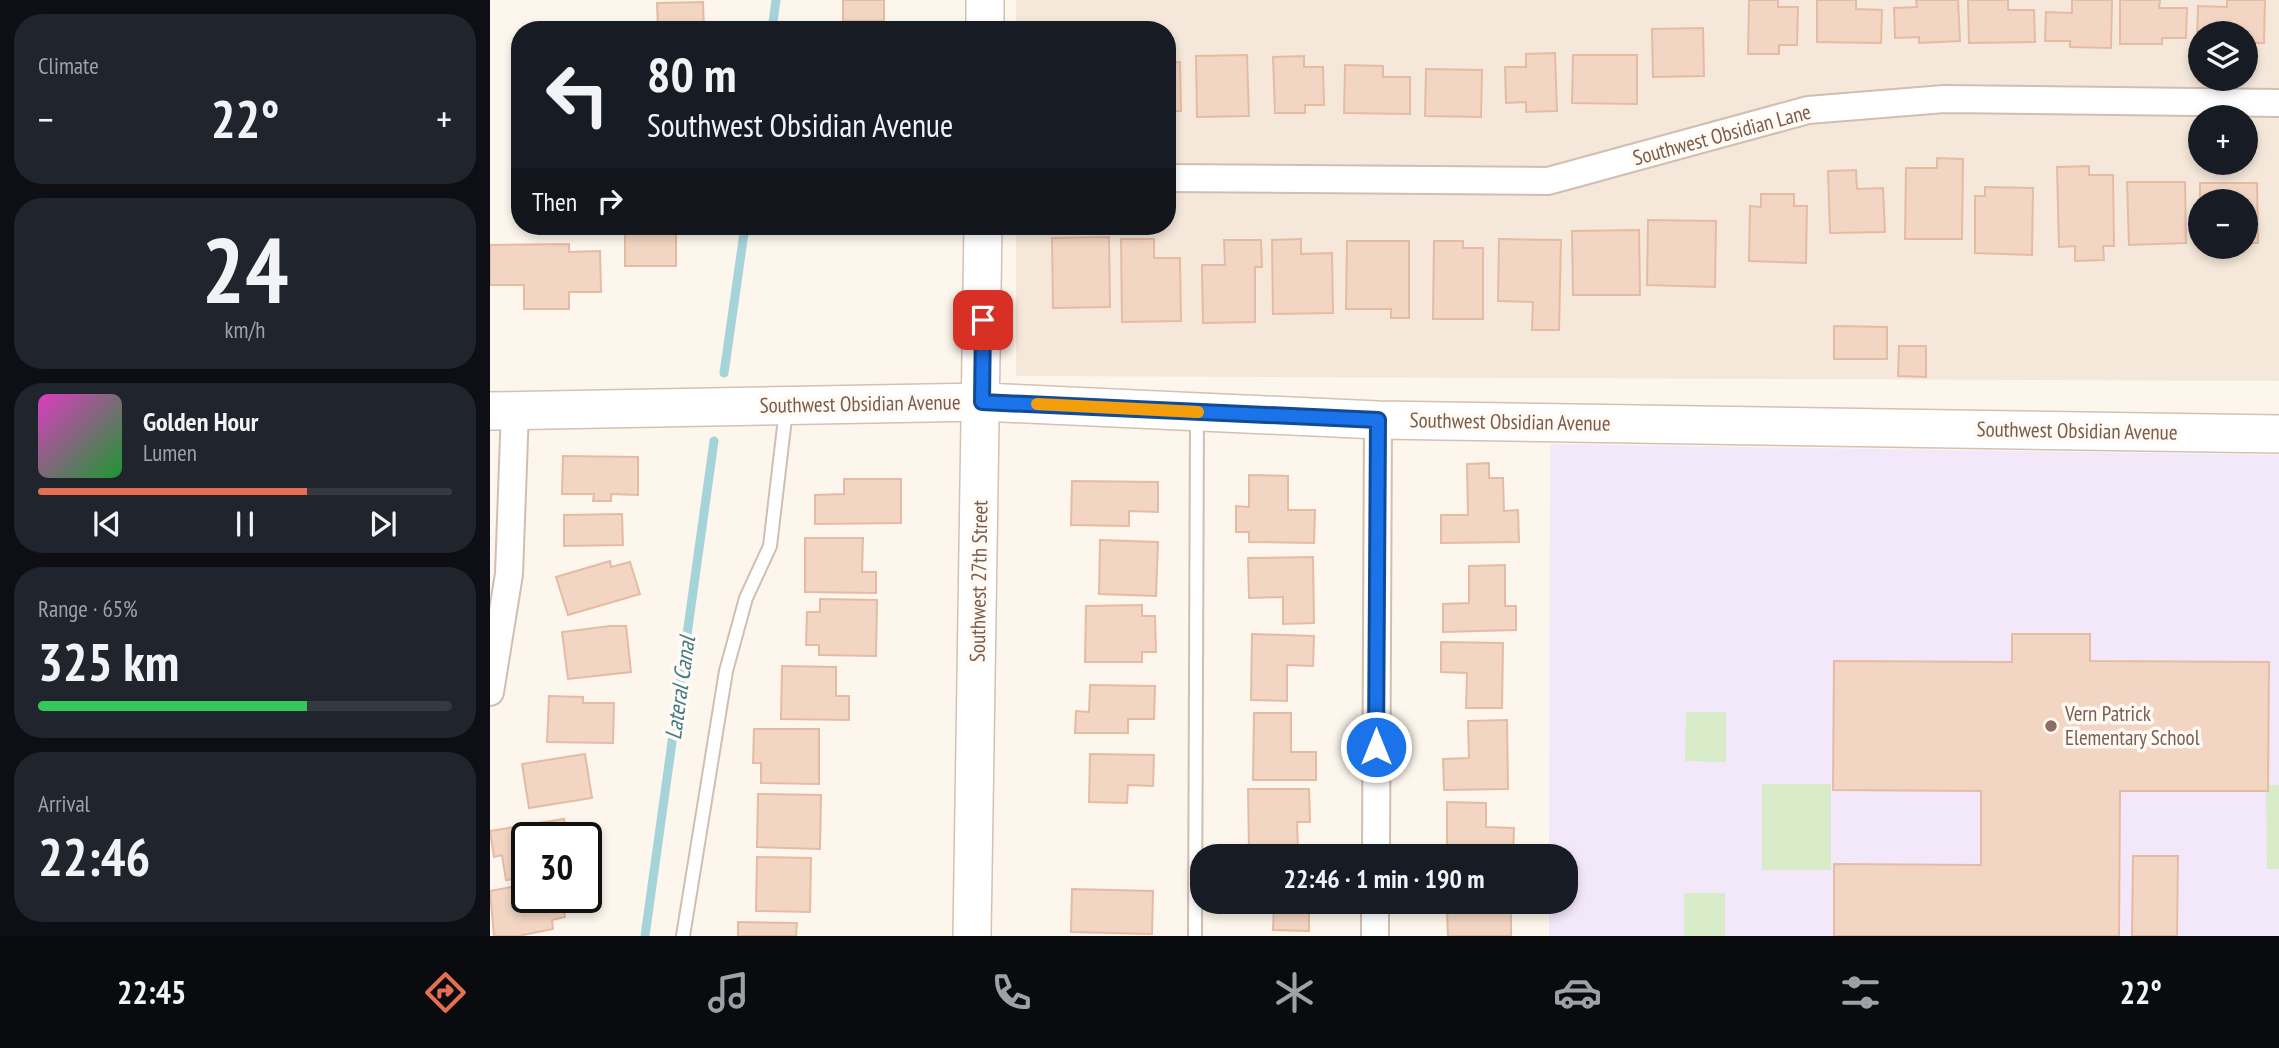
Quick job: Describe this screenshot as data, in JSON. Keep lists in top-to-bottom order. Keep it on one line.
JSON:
{"streets":{"street":["Southwest Obsidian Lane","Southwest Obsidian Avenue","Southwest 27th Street"]},"crossings":[["Southwest Obsidian Avenue","Southwest 27th Street"]],"water":["Lateral Canal"],"places":["Vern Patrick Elementary School"],"page":{"tile":["Climate",["24","km/h"],["Range · 65%","325 km"],["Arrival","22:46"]],"map_buttons":["+","−"],"turn":["80 m","Southwest Obsidian Avenue"],"heat":["−","22°","+"],"then":"Then","song":["Golden Hour","Lumen"],"limit":"30","trip":"22:46 · 1 min · 190 m","tabs":["22:45","22°"]}}
